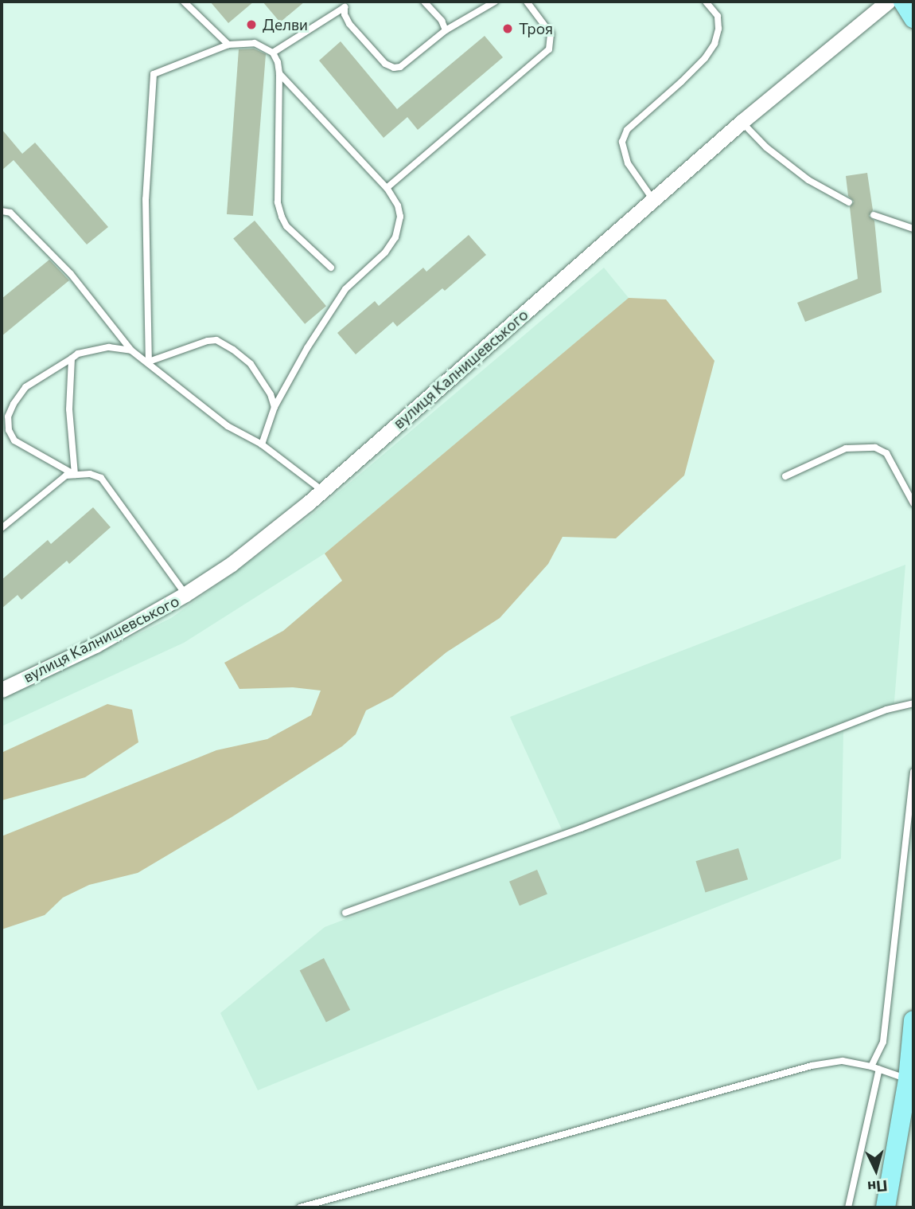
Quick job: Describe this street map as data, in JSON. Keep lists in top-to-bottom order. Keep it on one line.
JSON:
{"streets":{"street":["вулиця Калнишевського"]},"places":["Делви","Троя"],"north":"bottom"}
